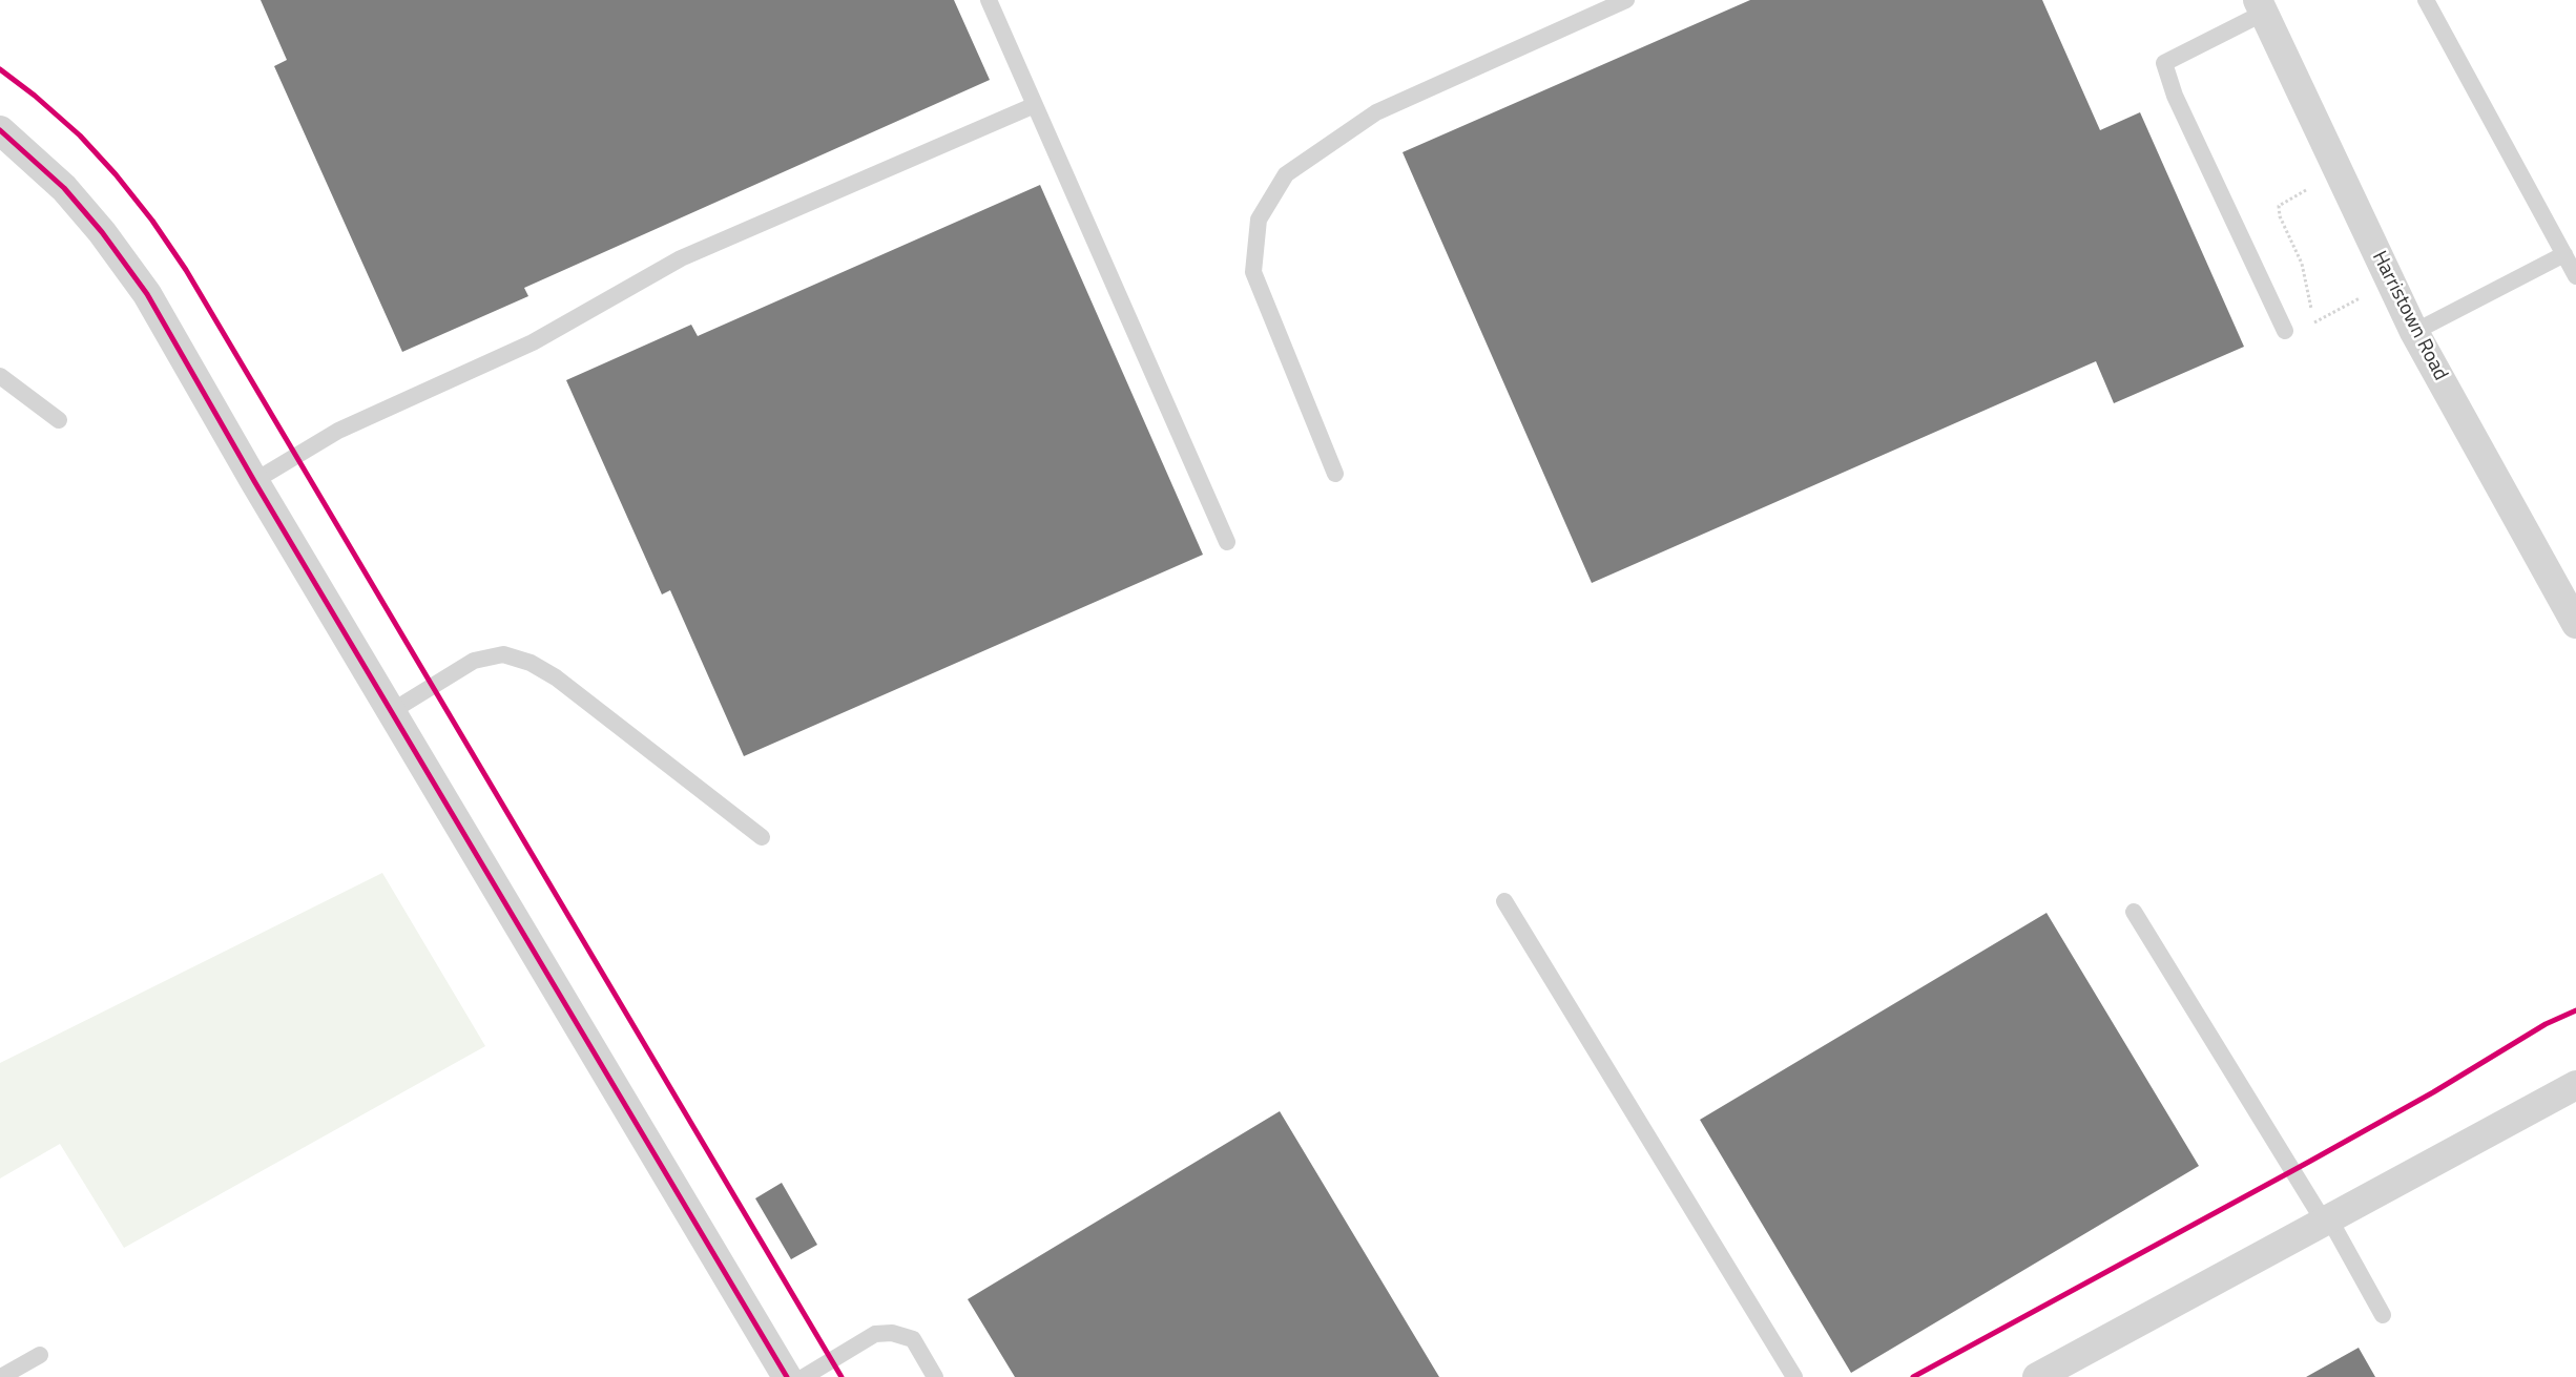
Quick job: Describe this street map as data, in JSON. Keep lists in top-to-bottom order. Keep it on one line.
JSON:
{"streets":{"street":["Harristown Road"]}}
